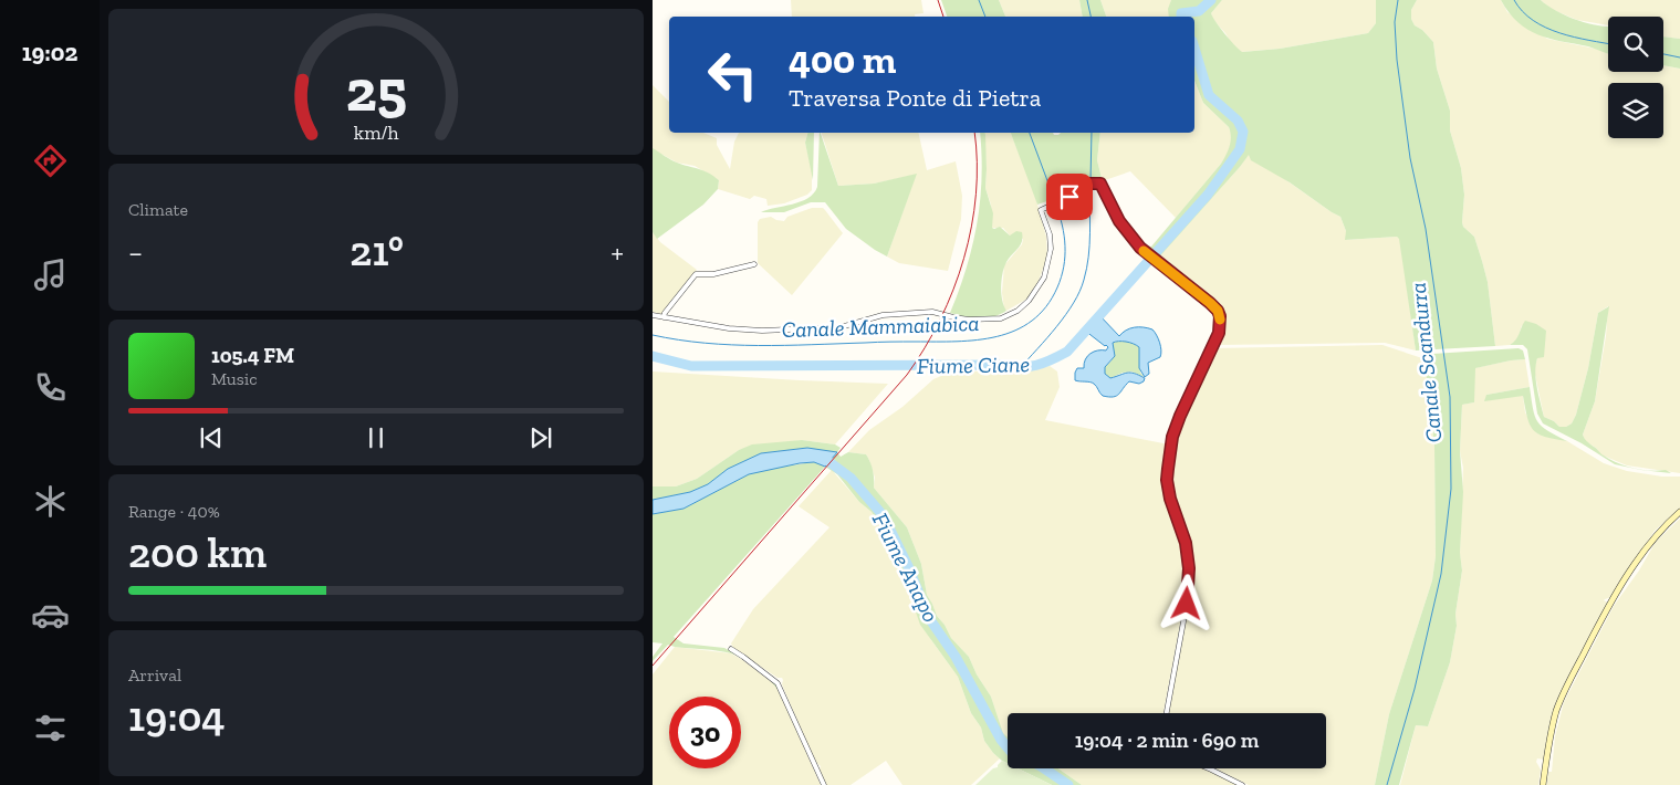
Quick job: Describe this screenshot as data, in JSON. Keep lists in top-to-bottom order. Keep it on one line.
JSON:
{"water":["Canale Mammaiabica","Canale Scandurra","Fiume Ciane","Fiume Anapo"],"page":{"tabs":"19:02","turn":["400 m","Traversa Ponte di Pietra"],"tile":["Climate",["Range · 40%","200 km"],["Arrival","19:04"]],"heat":["−","21°","+"],"song":["105.4 FM","Music"],"limit":"30","trip":"19:04 · 2 min · 690 m","gauge":["25","km/h"]}}
